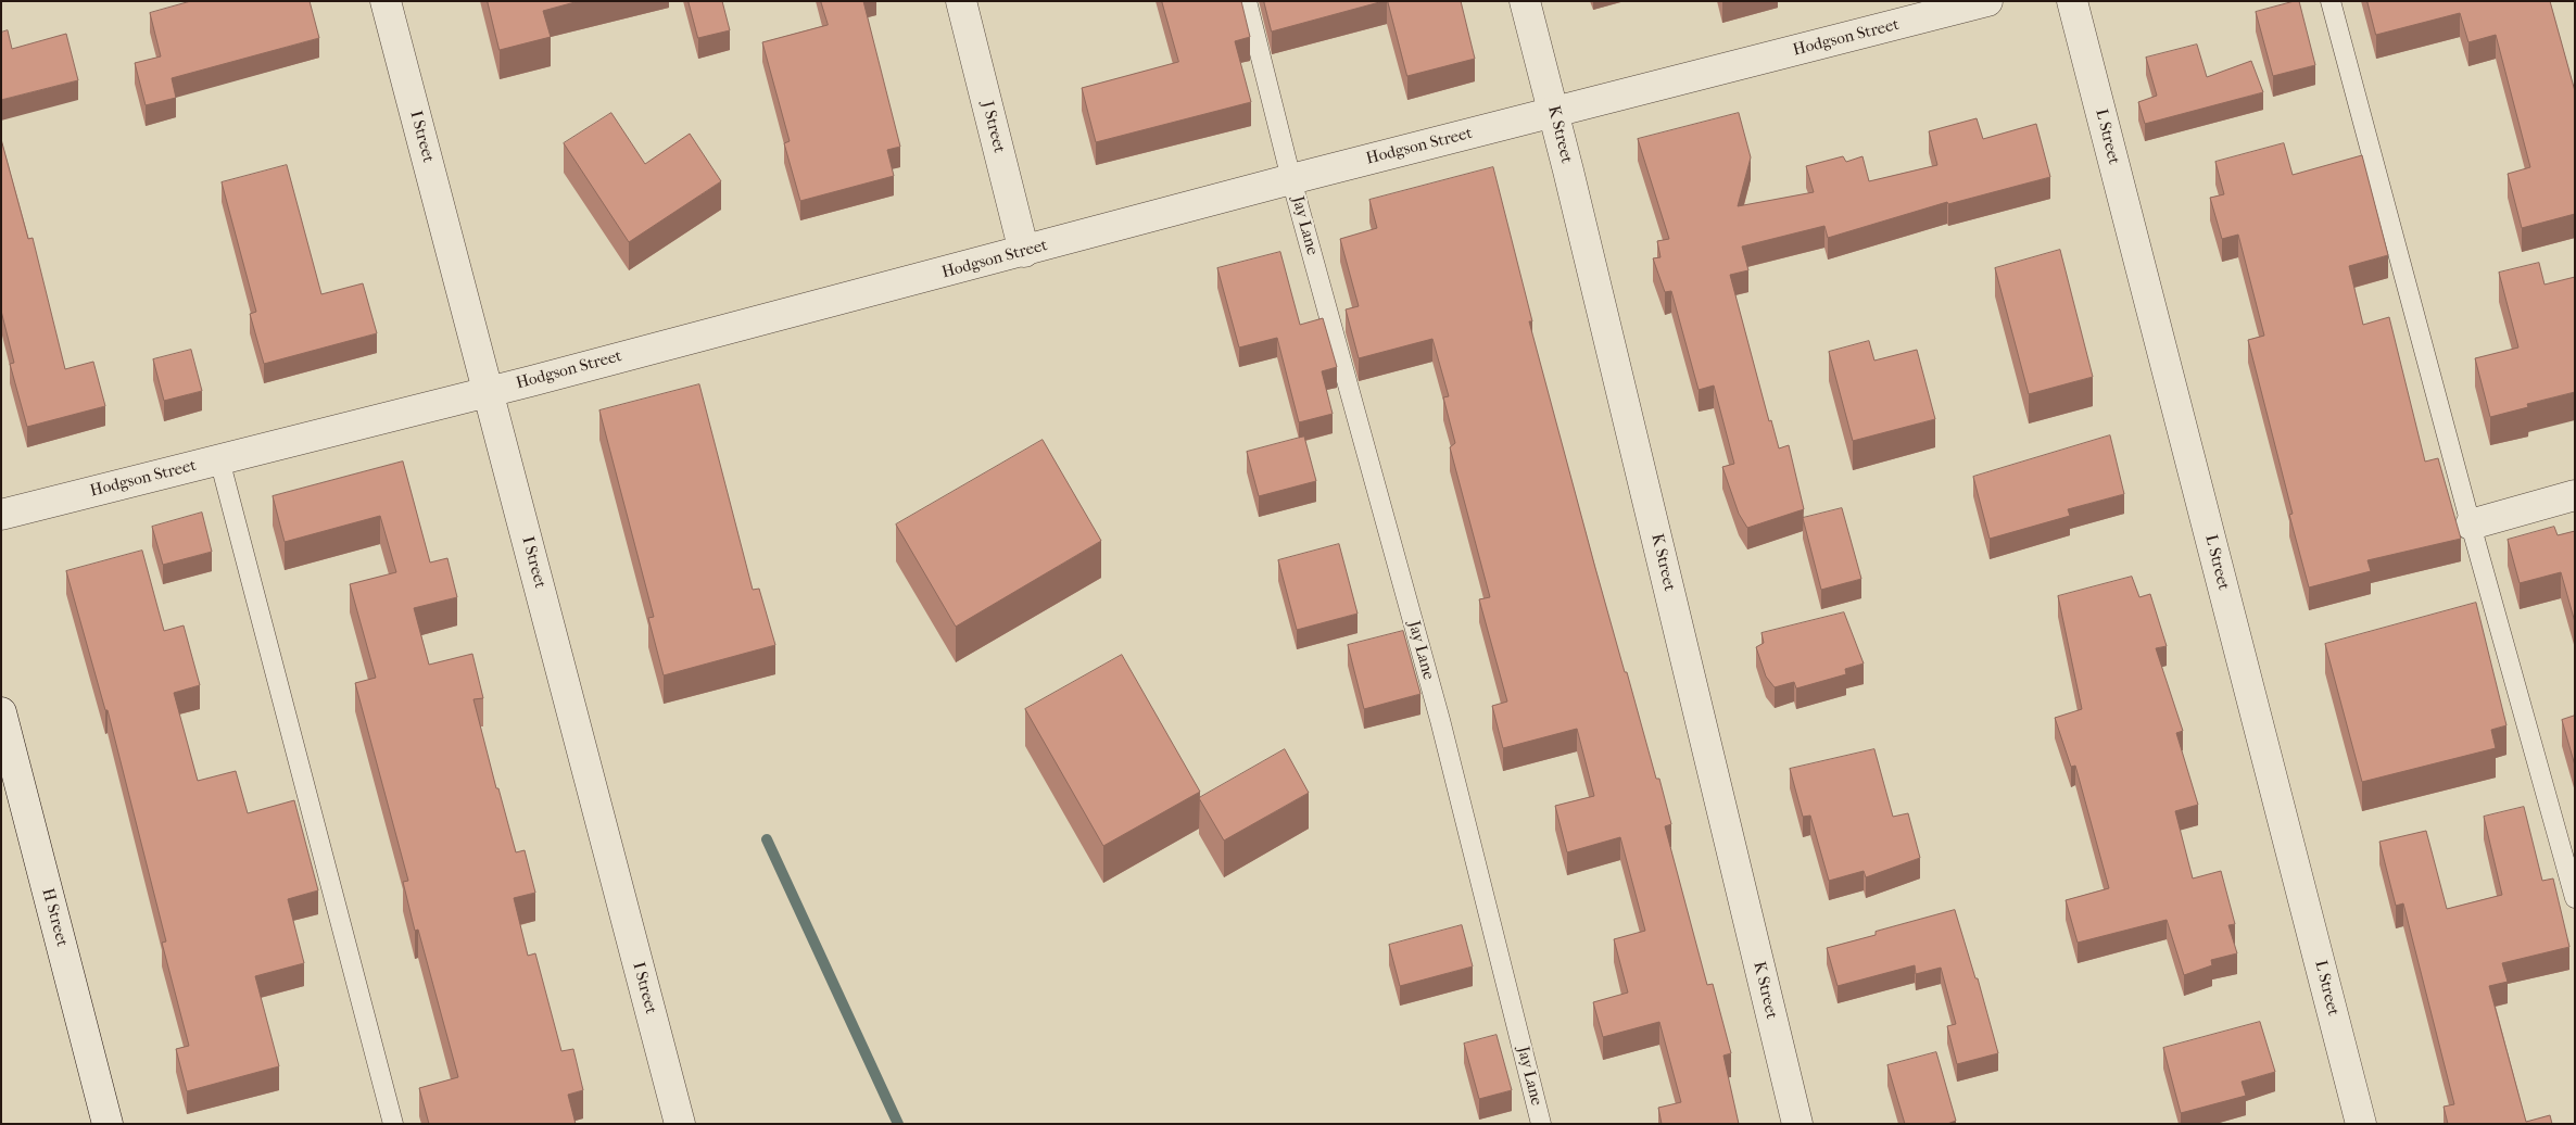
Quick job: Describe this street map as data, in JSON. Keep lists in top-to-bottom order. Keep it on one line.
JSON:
{"streets":{"street":["Hodgson Street","J Street","K Street","I Street","L Street","H Street"],"lane":["Jay Lane"]},"crossings":[["Hodgson Street","J Street"],["Hodgson Street","K Street"],["Hodgson Street","I Street"],["Hodgson Street","Jay Lane"]]}
